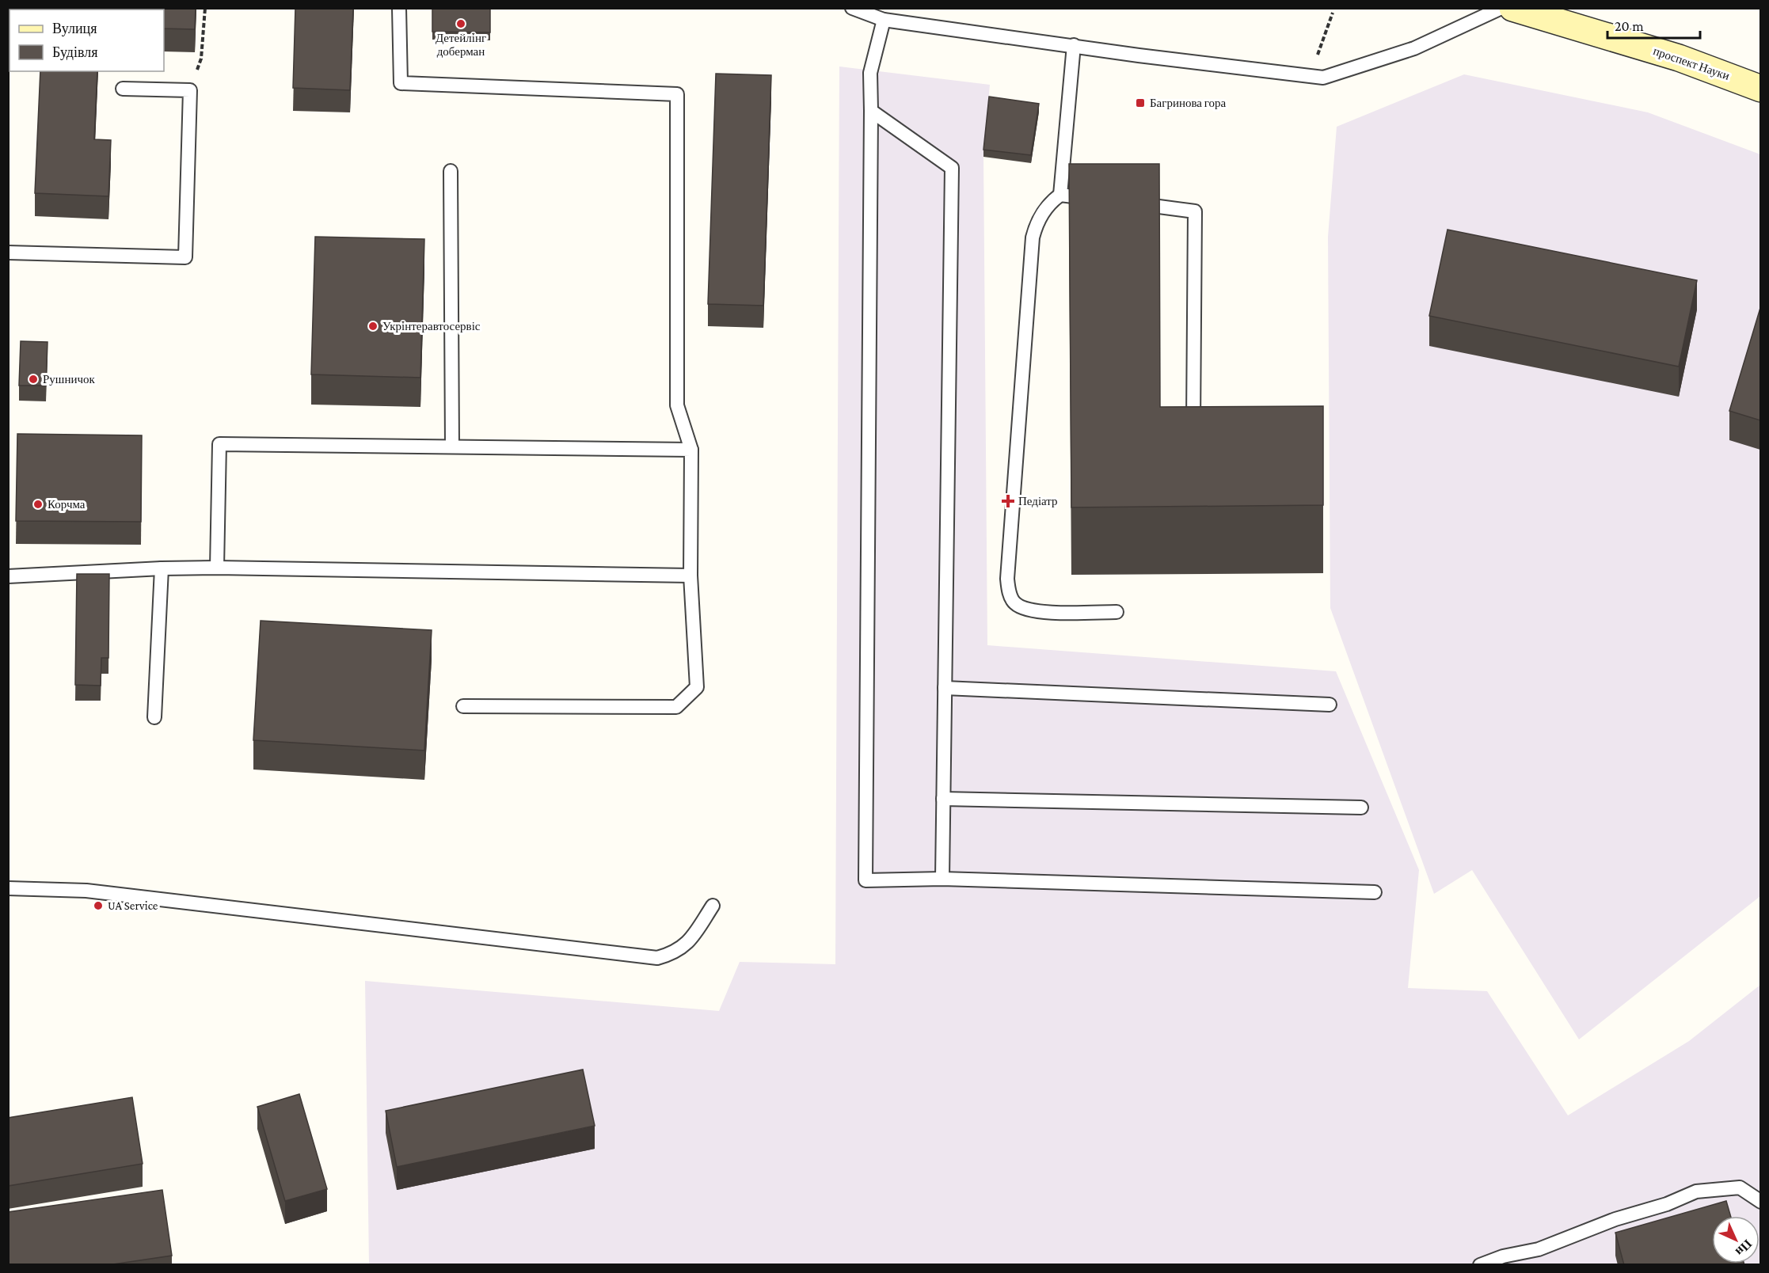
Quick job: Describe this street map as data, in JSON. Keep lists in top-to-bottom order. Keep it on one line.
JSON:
{"streets":{"main road":["проспект Науки"]},"places":{"other":["Детейлінг доберман","Укрінтеравтосервіс","Рушничок","Корчма","UA Service"],"transit":["Багринова гора"],"health":["Педіатр"]},"legend":["Вулиця","Будівля"],"scale_bar":"20 m","north":"bottom right"}
